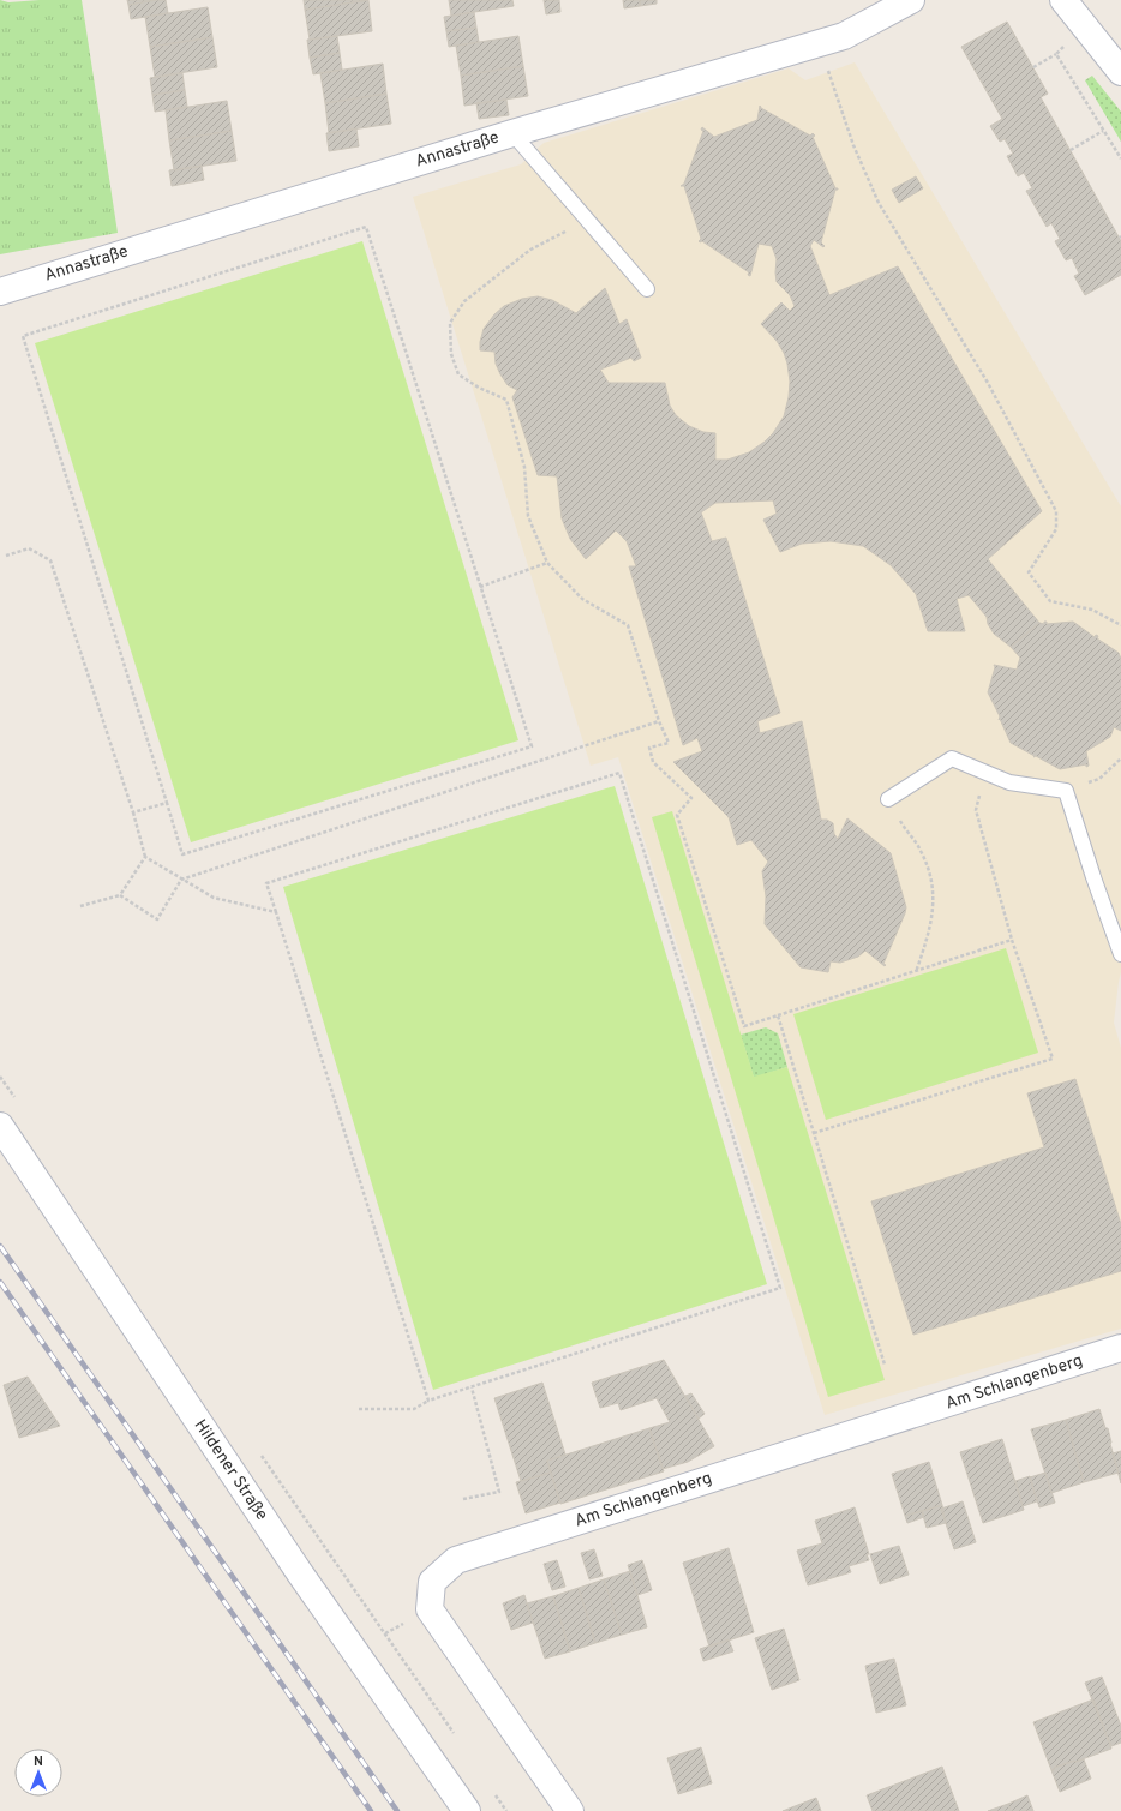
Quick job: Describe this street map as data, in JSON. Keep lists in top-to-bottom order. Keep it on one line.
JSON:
{"streets":{"street":["Annastraße","Am Schlangenberg","Hildener Straße"]},"north":"top"}
